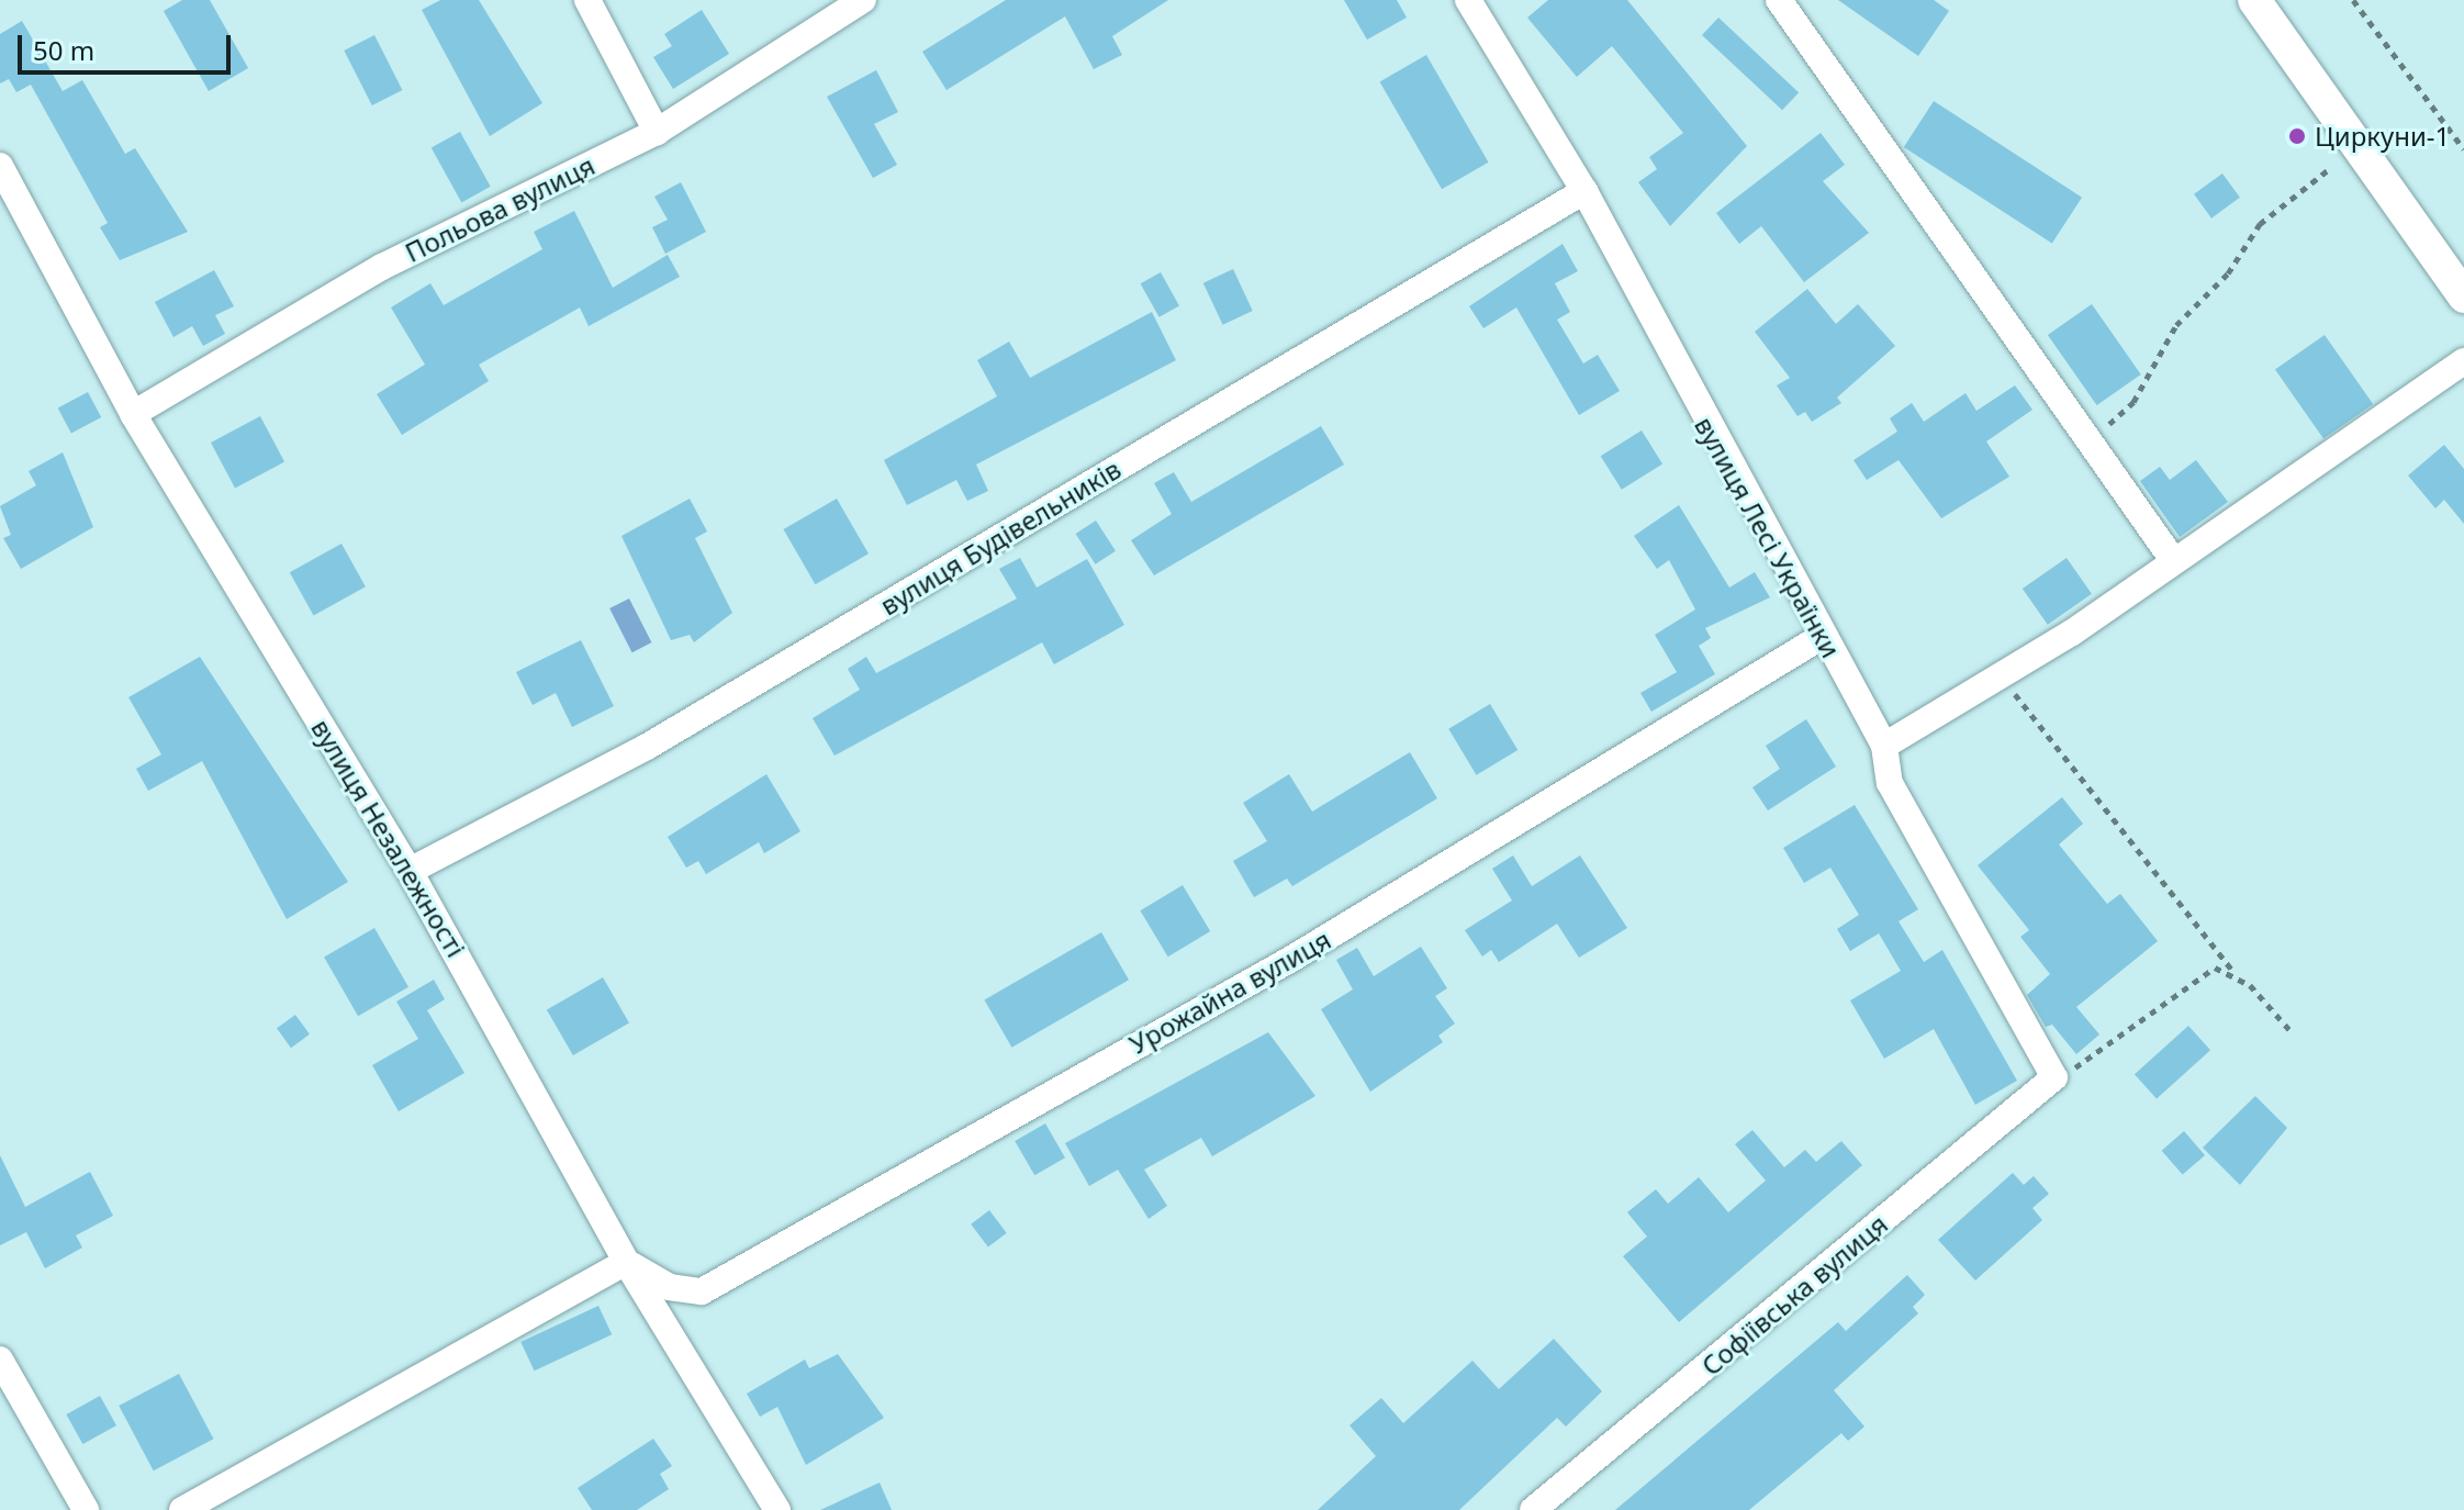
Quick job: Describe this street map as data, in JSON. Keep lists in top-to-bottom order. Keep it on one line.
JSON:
{"streets":{"street":["Польова вулиця","вулиця Будівельників","вулиця Лесі Українки","вулиця Незалежності","Урожайна вулиця","Софіївська вулиця"]},"crossings":[["Польова вулиця","вулиця Незалежності"],["вулиця Будівельників","вулиця Лесі Українки"],["вулиця Будівельників","вулиця Незалежності"],["вулиця Лесі Українки","Урожайна вулиця"],["вулиця Лесі Українки","Софіївська вулиця"],["вулиця Незалежності","Урожайна вулиця"]],"places":["Циркуни-1"],"scale_bar":"50 m"}
